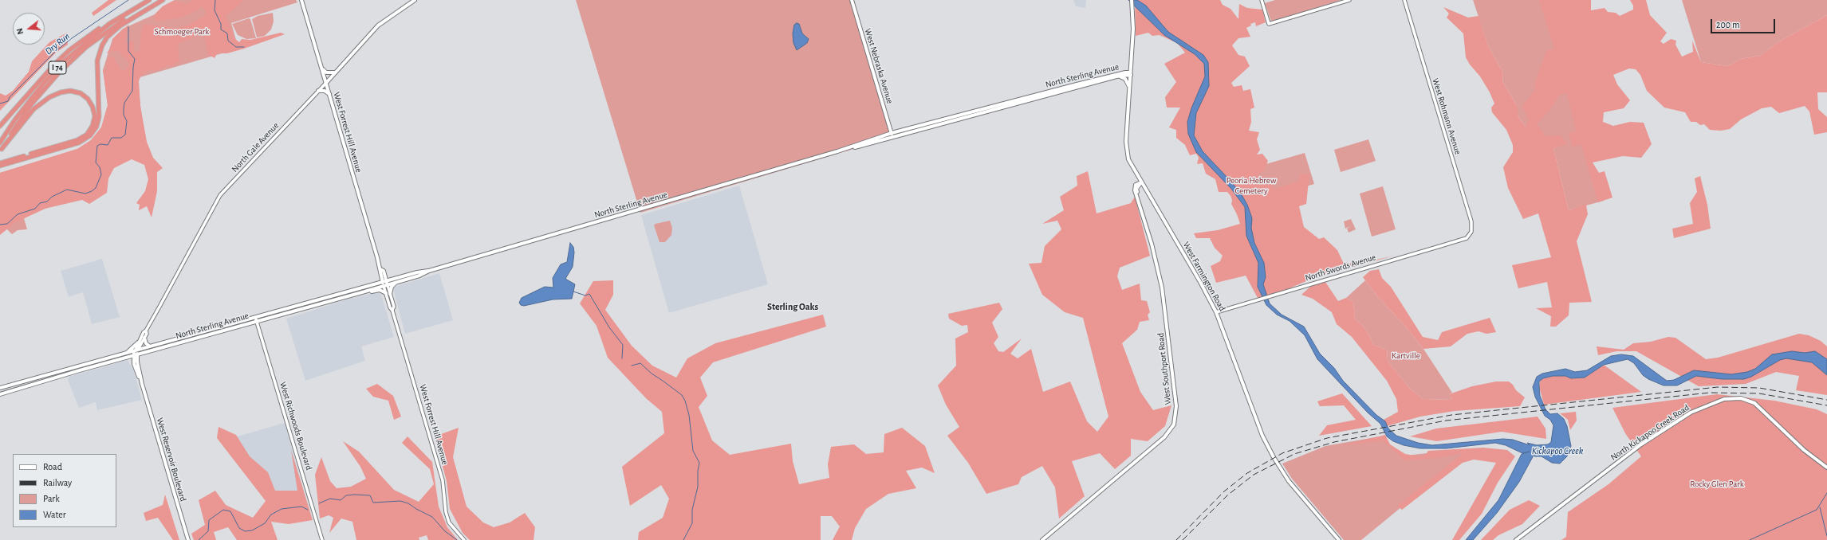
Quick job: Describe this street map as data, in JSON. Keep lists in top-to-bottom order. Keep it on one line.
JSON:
{"streets":{"highway":["I 74"],"main road":["West Nebraska Avenue","North Sterling Avenue","West Forrest Hill Avenue","North Gale Avenue","West Farmington Road","West Southport Road","North Kickapoo Creek Road","West Reservoir Boulevard"],"street":["West Rohmann Avenue","North Swords Avenue","West Richwoods Boulevard"]},"crossings":[["West Nebraska Avenue","North Sterling Avenue"],["North Sterling Avenue","West Forrest Hill Avenue"],["North Sterling Avenue","North Gale Avenue"],["North Sterling Avenue","West Farmington Road"],["North Sterling Avenue","West Richwoods Boulevard"],["North Sterling Avenue","West Reservoir Boulevard"],["West Rohmann Avenue","North Swords Avenue"],["West Forrest Hill Avenue","North Gale Avenue"],["North Gale Avenue","West Reservoir Boulevard"],["North Swords Avenue","West Farmington Road"],["West Farmington Road","West Southport Road"]],"districts":["Sterling Oaks"],"water":["Dry Run","Kickapoo Creek"],"parks":["Schmoeger Park","Peoria Hebrew Cemetery","Kartville","Rocky Glen Park"],"legend":["Road","Railway","Park","Water"],"scale_bar":"200 m","north":"left"}
